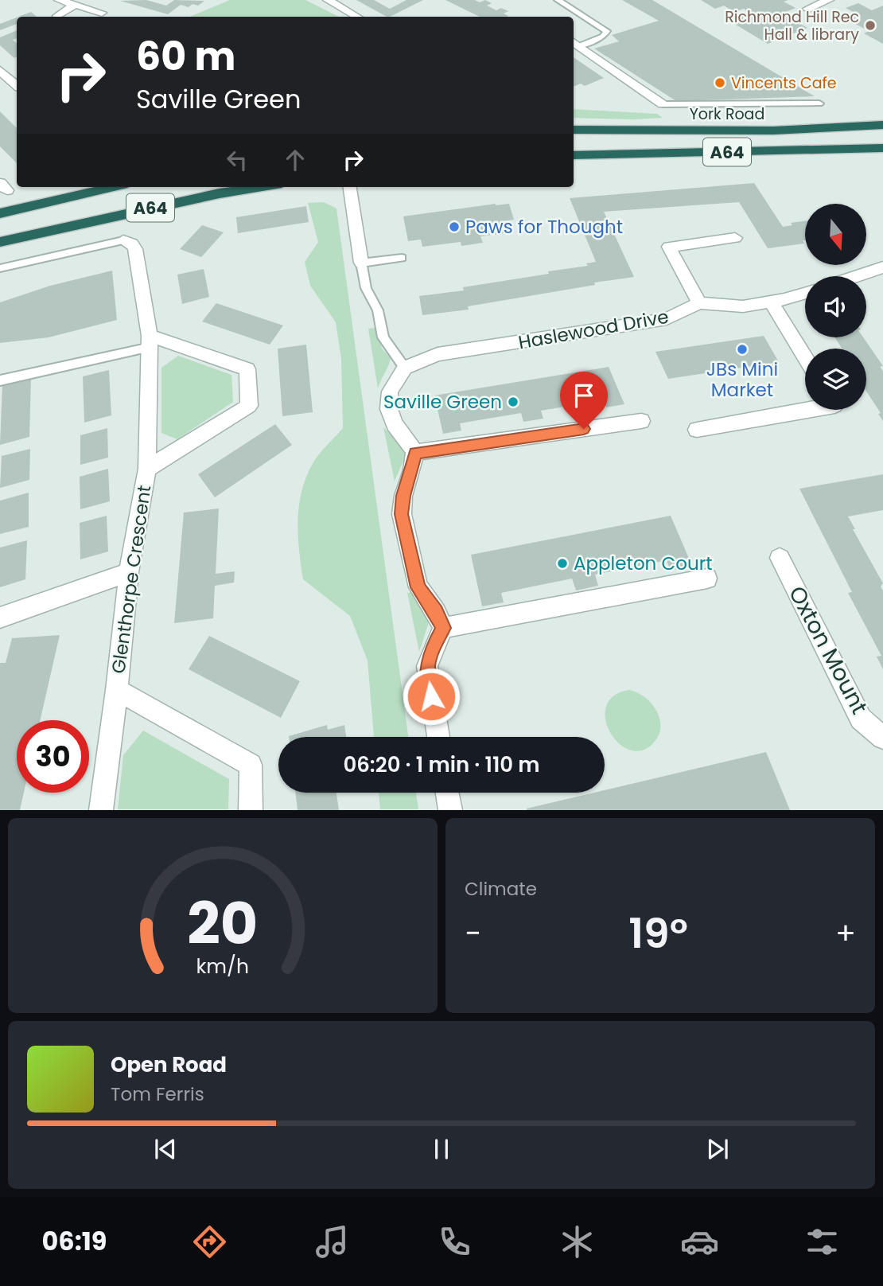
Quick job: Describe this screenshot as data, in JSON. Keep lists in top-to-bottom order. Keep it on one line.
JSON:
{"streets":{"highway":["York Road","A64"],"street":["Haslewood Drive","Glenthorpe Crescent","Oxton Mount"]},"places":["Richmond Hill Rec Hall & library","Vincents Cafe","Paws for Thought","JBs Mini Market","Saville Green","Appleton Court"],"north":"bottom","page":{"turn":["60 m","Saville Green"],"limit":"30","trip":"06:20 · 1 min · 110 m","tile":"Climate","heat":["−","19°","+"],"song":["Open Road","Tom Ferris"],"tabs":"06:19","gauge":["20","km/h"]}}
